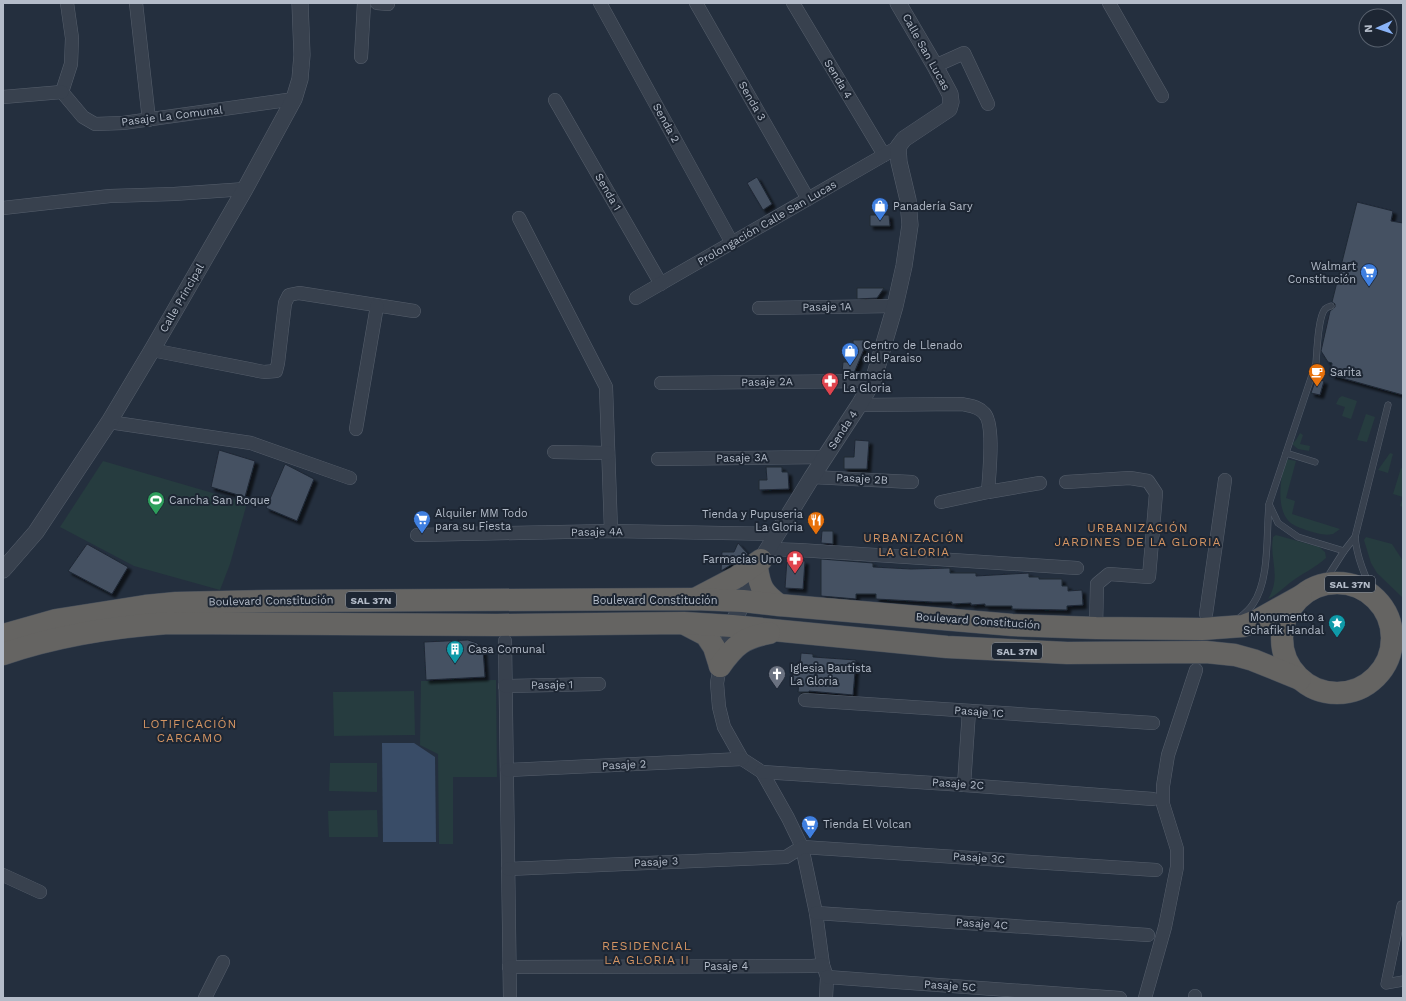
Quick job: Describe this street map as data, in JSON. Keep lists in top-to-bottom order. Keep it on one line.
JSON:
{"streets":{"highway":["SAL 37N","Boulevard Constitución"],"street":["Calle San Lucas","Senda 4","Senda 3","Pasaje La Comunal","Senda 2","Senda 1","Prolongación Calle San Lucas","Calle Principal","Pasaje 1A","Pasaje 2A","Pasaje 3A","Pasaje 2B","Pasaje 4A","Pasaje 1","Pasaje 1C","Pasaje 2","Pasaje 2C","Pasaje 3C","Pasaje 3","Pasaje 4C","Pasaje 4","Pasaje 5C"]},"crossings":[["Calle San Lucas","Senda 4"],["Calle San Lucas","Prolongación Calle San Lucas"],["Senda 4","Prolongación Calle San Lucas"],["Senda 4","Pasaje 1A"],["Senda 4","Pasaje 2A"],["Senda 4","Pasaje 3A"],["Senda 4","Pasaje 2B"],["Senda 4","Pasaje 4A"],["Senda 4","Boulevard Constitución"],["Senda 3","Prolongación Calle San Lucas"],["Pasaje La Comunal","Calle Principal"],["Senda 2","Prolongación Calle San Lucas"],["Senda 1","Prolongación Calle San Lucas"],["SAL 37N","Boulevard Constitución"],["Pasaje 3C","Pasaje 3"],["Pasaje 4","Pasaje 5C"]],"districts":["URBANIZACIÓN JARDINES DE LA GLORIA","URBANIZACIÓN LA GLORIA","LOTIFICACIÓN CARCAMO","RESIDENCIAL LA GLORIA II"],"places":{"shop":["Panadería Sary","Centro de Llenado del Paraiso"],"supermarket":["Walmart Constitución","Alquiler MM Todo para su Fiesta","Tienda El Volcan"],"cafe":["Sarita"],"pharmacy":["Farmacia La Gloria","Farmacias Uno"],"sports":["Cancha San Roque"],"restaurant":["Tienda y Pupuseria La Gloria"],"place":["Monumento a Schafik Handal"],"building":["Casa Comunal"],"church":["Iglesia Bautista La Gloria"]},"north":"left"}
